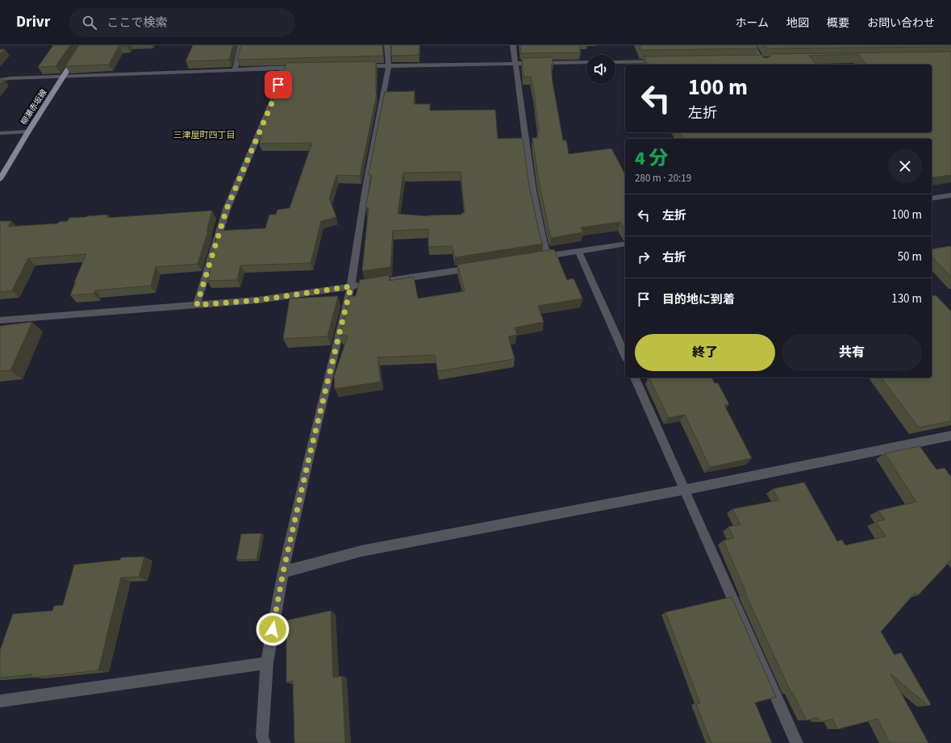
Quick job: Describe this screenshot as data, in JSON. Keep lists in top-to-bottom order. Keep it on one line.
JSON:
{"streets":{"main road":["柳瀬赤坂線"]},"districts":["三津屋町四丁目"],"page":{"header":"Drivr","search":"ここで検索","nav":["ホーム","地図","概要","お問い合わせ"],"turn":["100 m","左折"],"heading":["4 分","280 m · 20:19"],"list":[{"name":"左折","value":"100 m"},{"name":"右折","value":"50 m"},{"name":"目的地に到着","value":"130 m"}],"buttons":["終了","共有"]}}
